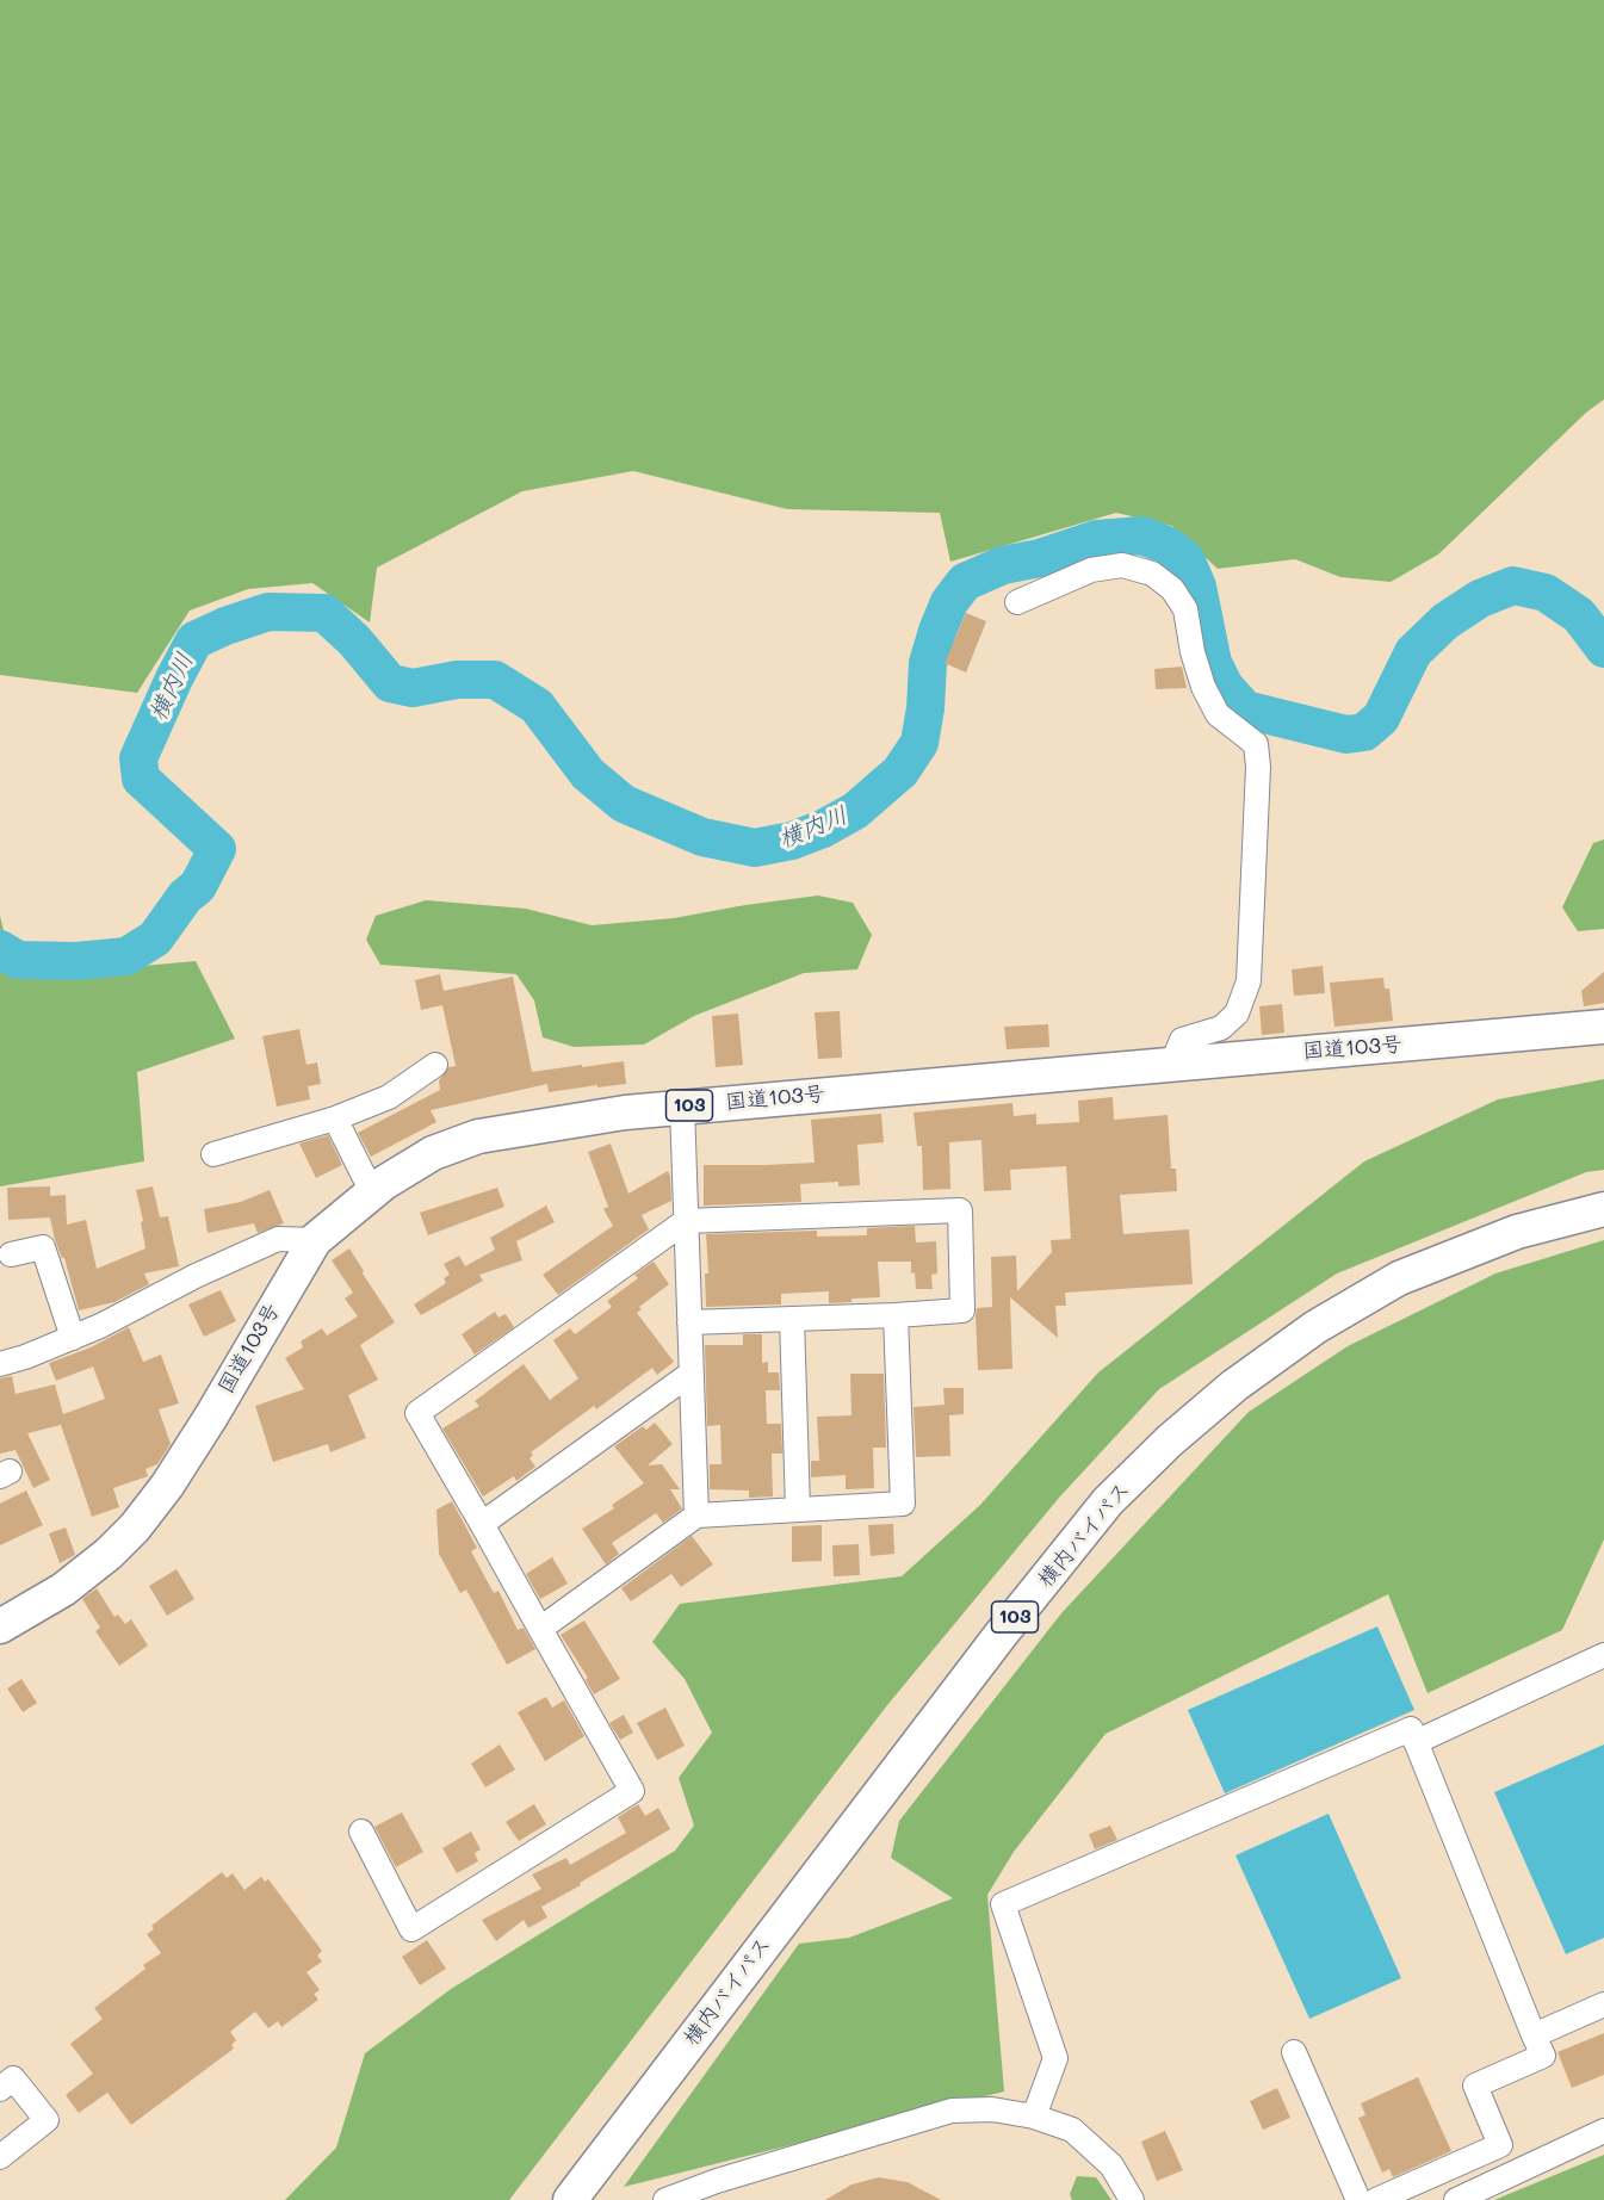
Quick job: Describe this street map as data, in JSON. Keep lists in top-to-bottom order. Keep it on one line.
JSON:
{"streets":{"highway":["国道103号","103","横内バイパス"]},"water":["横内川"]}
